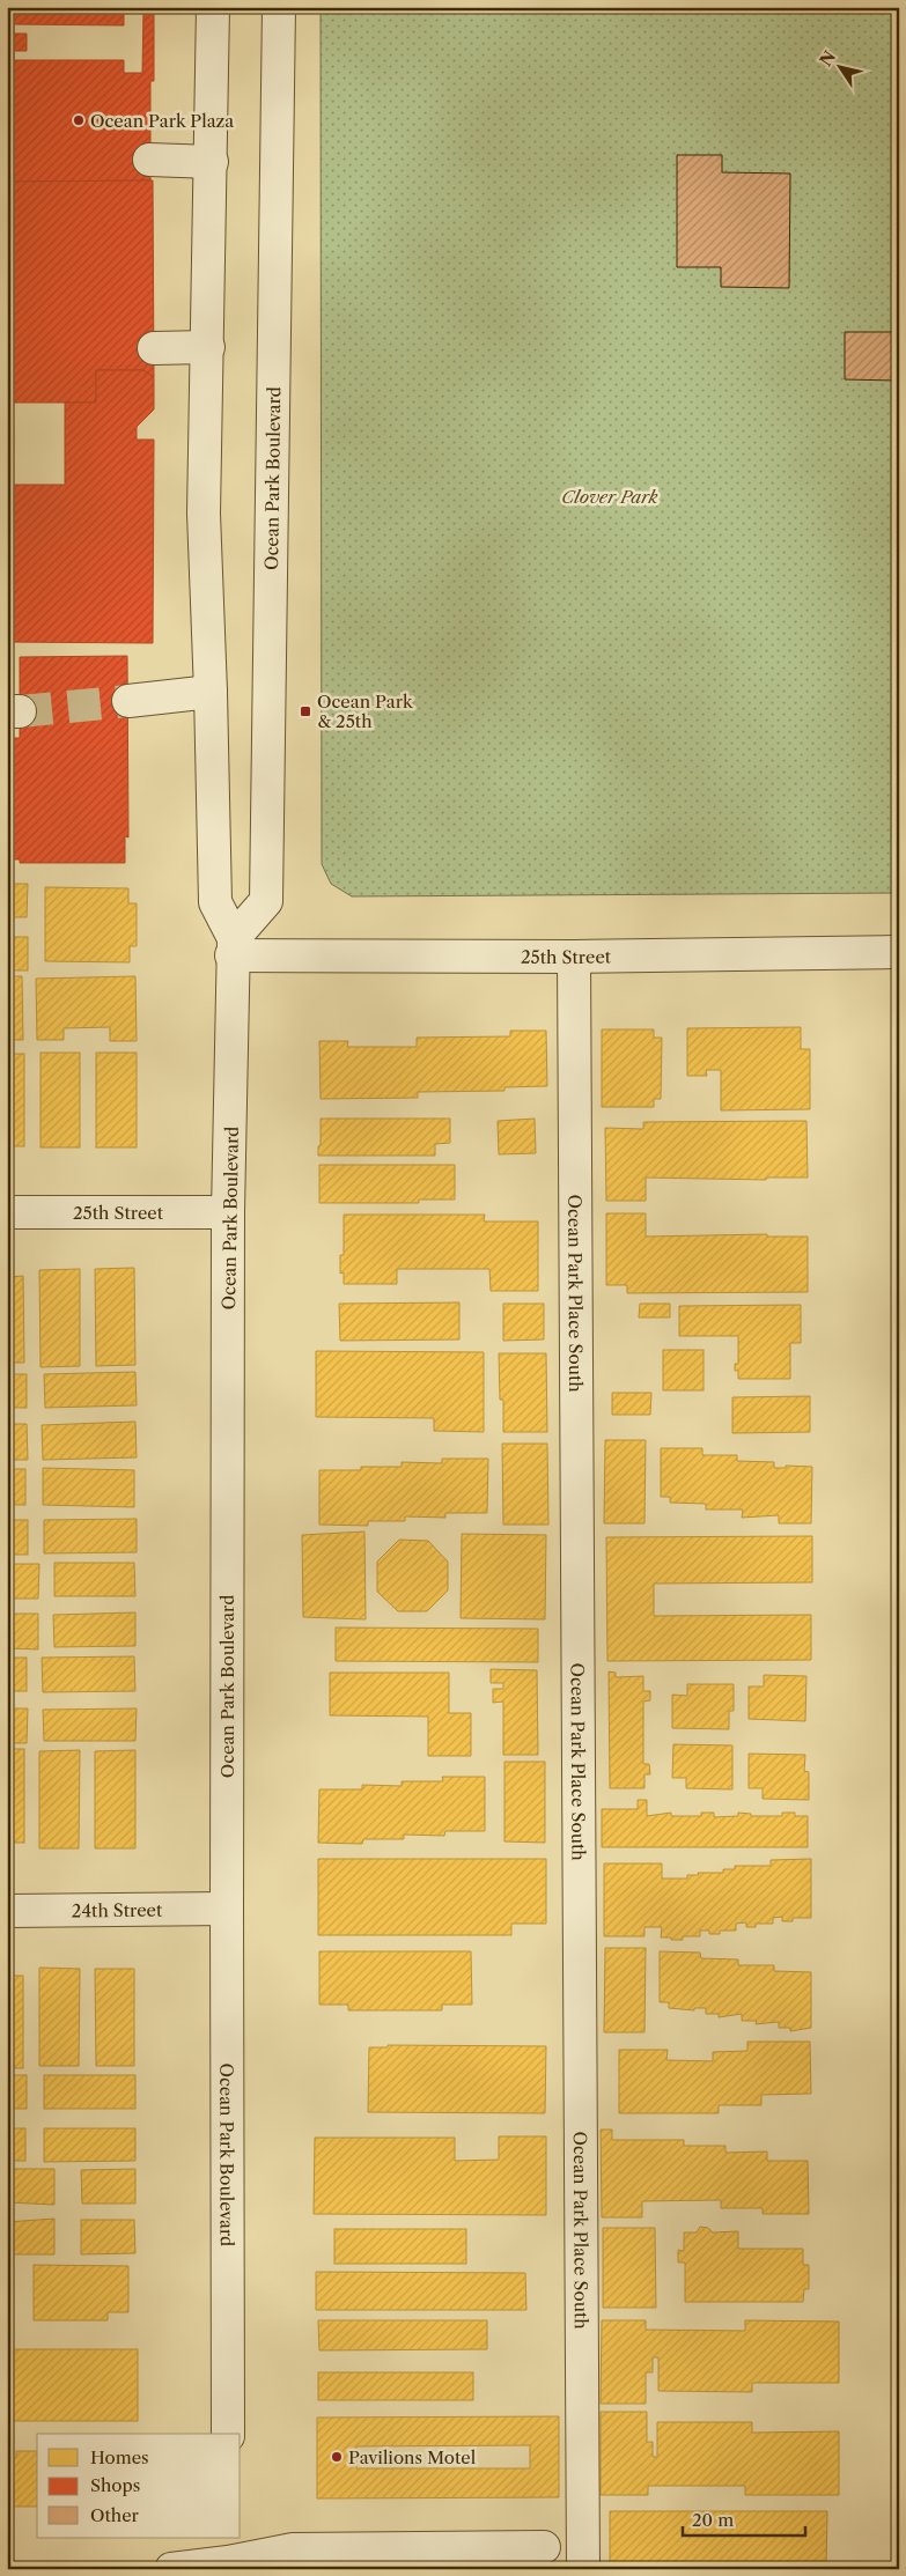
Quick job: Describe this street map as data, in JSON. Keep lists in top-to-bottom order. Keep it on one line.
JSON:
{"streets":{"street":["Ocean Park Boulevard","25th Street","Ocean Park Place South","24th Street"]},"crossings":[["Ocean Park Boulevard","25th Street"],["Ocean Park Boulevard","24th Street"],["25th Street","Ocean Park Place South"]],"parks":["Clover Park"],"places":{"other":["Ocean Park Plaza","Pavilions Motel"],"transit":["Ocean Park & 25th"]},"legend":["Homes","Shops","Other"],"scale_bar":"20 m","north":"top left"}
